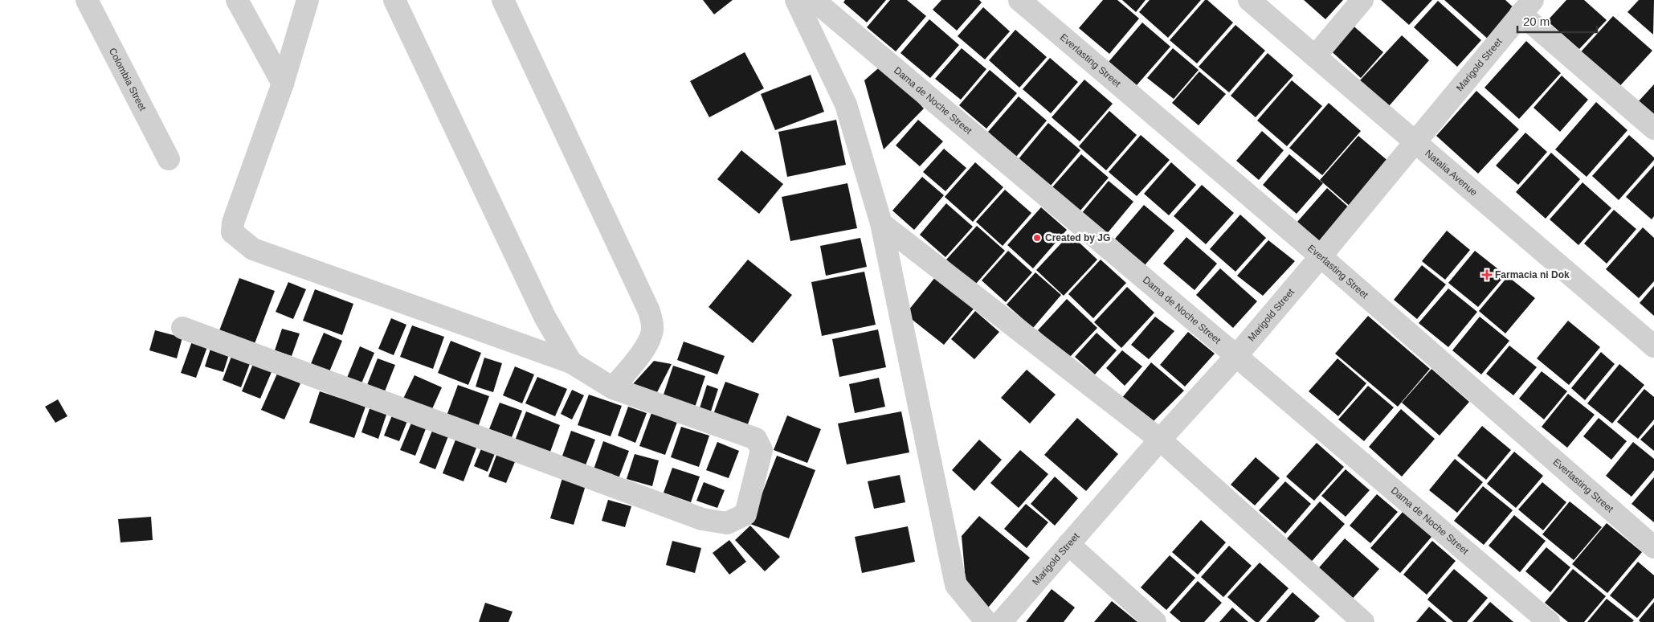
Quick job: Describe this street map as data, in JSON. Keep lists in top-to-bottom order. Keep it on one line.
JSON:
{"streets":{"street":["Everlasting Street","Marigold Street","Colombia Street","Dama de Noche Street","Natalia Avenue"]},"crossings":[["Everlasting Street","Marigold Street"],["Marigold Street","Dama de Noche Street"],["Marigold Street","Natalia Avenue"]],"places":{"other":["Created by JG"],"health":["Farmacia ni Dok"]},"scale_bar":"20 m"}
